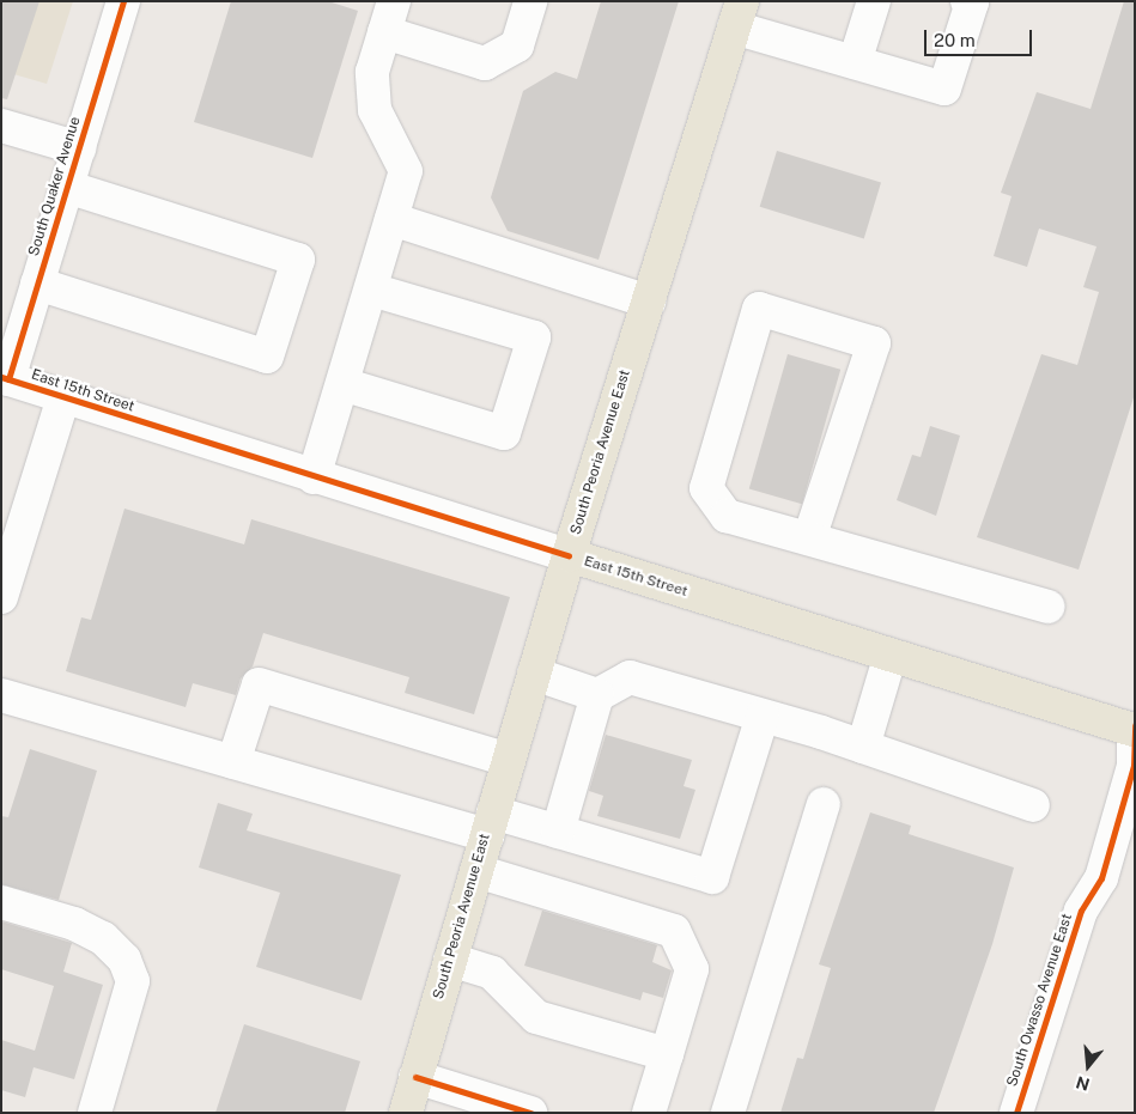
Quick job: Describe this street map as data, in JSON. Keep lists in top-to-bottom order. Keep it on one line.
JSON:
{"streets":{"main road":["East 15th Street","South Peoria Avenue East"],"street":["South Quaker Avenue","South Owasso Avenue East"]},"crossings":[["South Quaker Avenue","East 15th Street"],["East 15th Street","South Peoria Avenue East"],["East 15th Street","South Owasso Avenue East"]],"scale_bar":"20 m","north":"bottom"}
